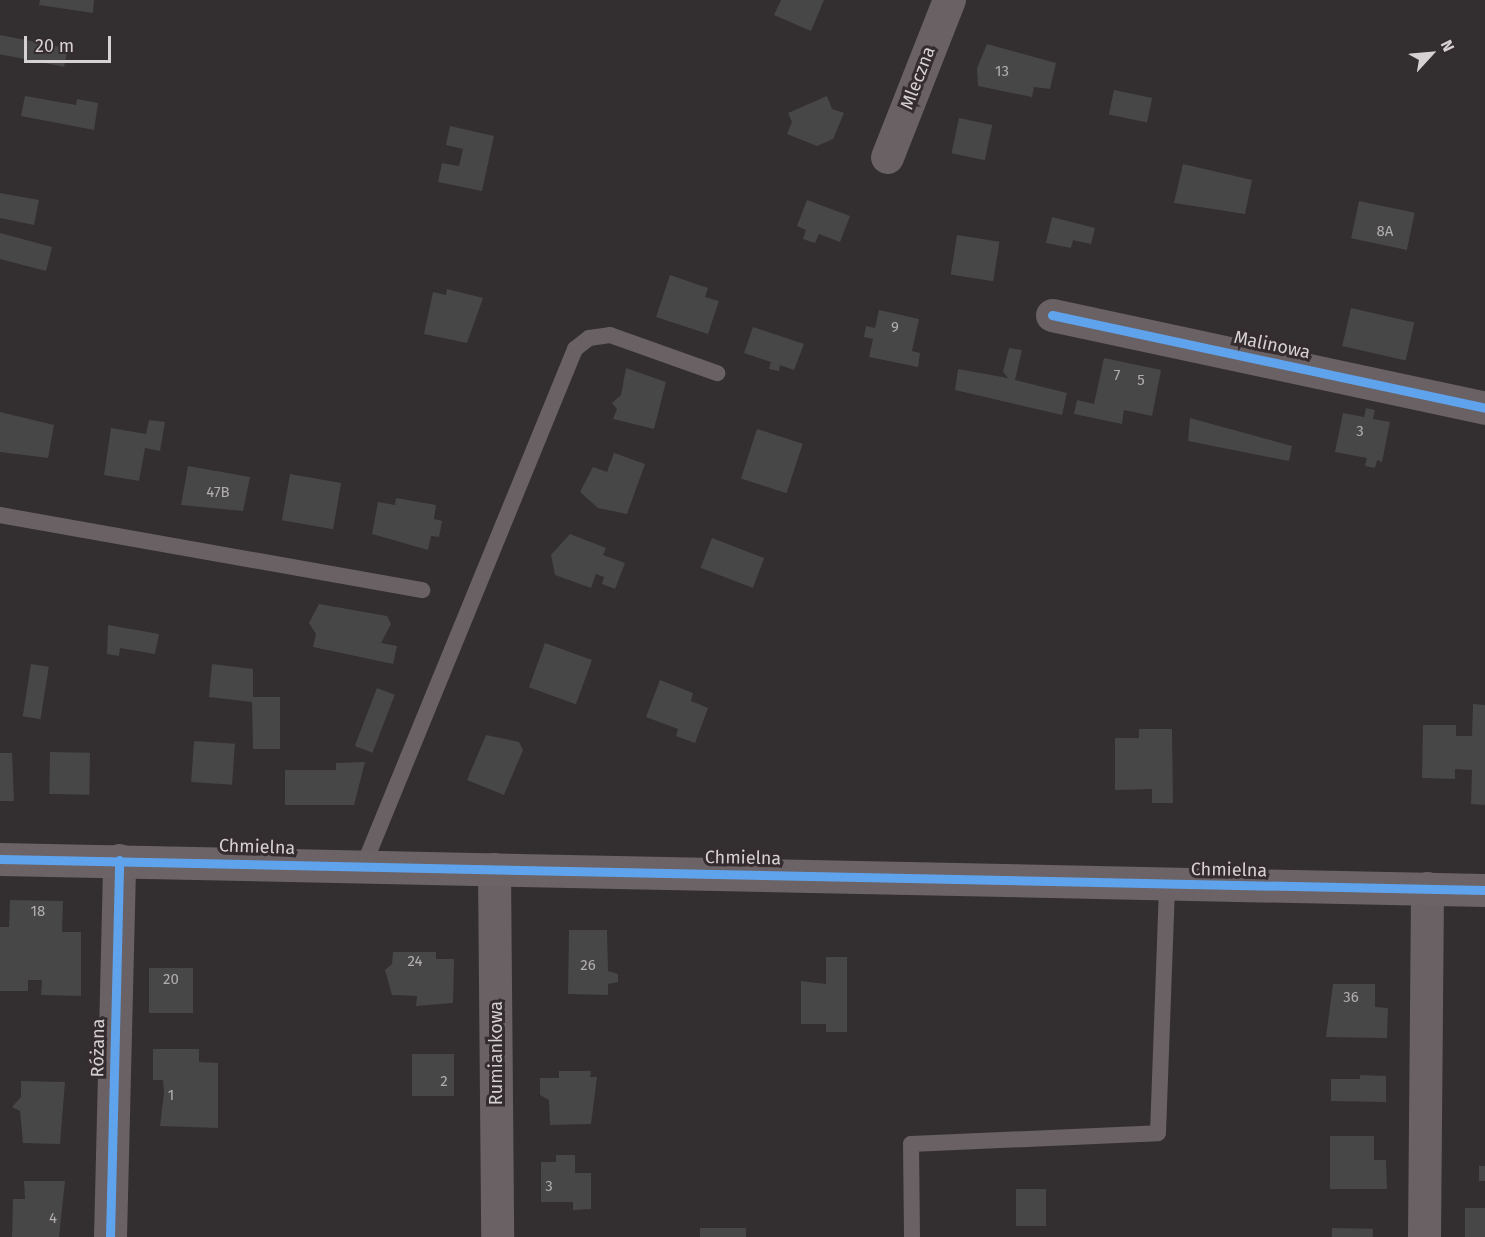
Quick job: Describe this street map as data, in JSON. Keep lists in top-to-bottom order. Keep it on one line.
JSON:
{"streets":{"street":["Mleczna","Malinowa","Chmielna","Różana","Rumiankowa"]},"crossings":[["Chmielna","Różana"],["Chmielna","Rumiankowa"]],"house_numbers":["13","8A","9","7","5","3","47B","18","24","26","20","36","2","1","3","4"],"scale_bar":"20 m","north":"top right"}
